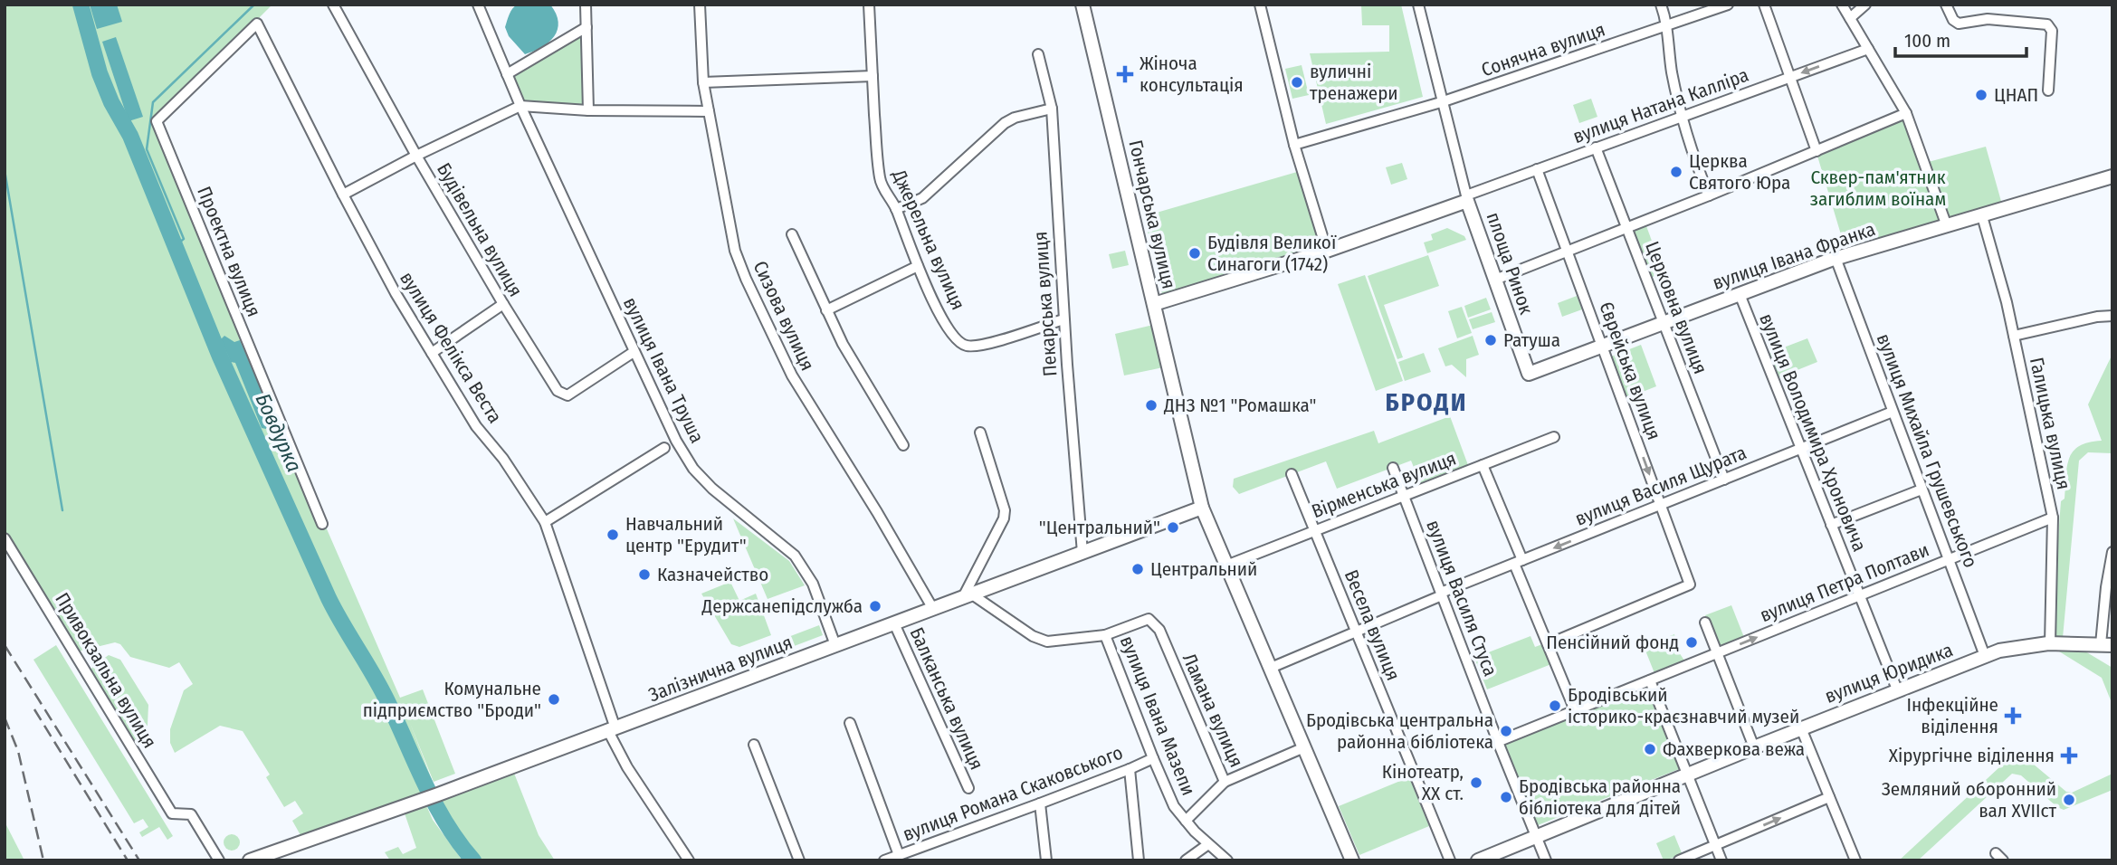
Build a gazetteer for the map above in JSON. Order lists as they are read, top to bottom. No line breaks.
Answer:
{"streets":{"main road":["Гончарська вулиця","вулиця Івана Франка","площа Ринок","Залізнична вулиця","вулиця Юридика"],"street":["Сонячна вулиця","вулиця Натана Калліра","Будівельна вулиця","Джерельна вулиця","Проектна вулиця","Пекарська вулиця","Церковна вулиця","Сизова вулиця","вулиця Фелікса Веста","вулиця Івана Труша","Єврейська вулиця","Галицька вулиця","вулиця Володимира Хроновича","вулиця Михайла Грушевського","Вірменська вулиця","вулиця Василя Щурата","вулиця Петра Полтави","вулиця Василя Стуса","Весела вулиця","Привокзальна вулиця","Балканська вулиця","Ламана вулиця","вулиця Івана Мазепи","вулиця Романа Скаковського"]},"crossings":[["Сонячна вулиця","площа Ринок"],["вулиця Натана Калліра","площа Ринок"],["вулиця Натана Калліра","Церковна вулиця"],["вулиця Натана Калліра","Єврейська вулиця"],["Гончарська вулиця","площа Ринок"],["Будівельна вулиця","вулиця Івана Труша"],["Джерельна вулиця","Пекарська вулиця"],["Проектна вулиця","вулиця Фелікса Веста"],["вулиця Івана Франка","площа Ринок"],["вулиця Івана Франка","Церковна вулиця"],["вулиця Івана Франка","Єврейська вулиця"],["вулиця Івана Франка","Галицька вулиця"],["вулиця Івана Франка","вулиця Володимира Хроновича"],["вулиця Івана Франка","вулиця Михайла Грушевського"],["Пекарська вулиця","Залізнична вулиця"],["Церковна вулиця","вулиця Василя Щурата"],["Сизова вулиця","Залізнична вулиця"],["вулиця Фелікса Веста","Залізнична вулиця"],["вулиця Івана Труша","Залізнична вулиця"],["Єврейська вулиця","вулиця Василя Щурата"],["Галицька вулиця","вулиця Петра Полтави"],["Галицька вулиця","вулиця Юридика"],["вулиця Володимира Хроновича","вулиця Василя Щурата"],["вулиця Володимира Хроновича","вулиця Петра Полтави"],["вулиця Володимира Хроновича","вулиця Юридика"],["вулиця Михайла Грушевського","вулиця Василя Щурата"],["вулиця Михайла Грушевського","вулиця Петра Полтави"],["вулиця Михайла Грушевського","вулиця Юридика"],["Вірменська вулиця","вулиця Василя Стуса"],["Вірменська вулиця","Весела вулиця"],["вулиця Василя Щурата","вулиця Василя Стуса"],["вулиця Василя Щурата","Весела вулиця"],["вулиця Петра Полтави","вулиця Василя Стуса"],["вулиця Василя Стуса","вулиця Юридика"],["Залізнична вулиця","Балканська вулиця"],["Залізнична вулиця","вулиця Івана Мазепи"],["Ламана вулиця","вулиця Івана Мазепи"],["вулиця Івана Мазепи","вулиця Романа Скаковського"]],"districts":["БРОДИ"],"water":["Бовдурка"],"parks":["Сквер-пам'ятник загиблим воїнам"],"places":{"health":["Жіноча консультація","Інфекційне віділення","Хірургічне віділення"],"other":["вуличні тренажери","ЦНАП","Церква Святого Юра","Будівля Великої Синагоги (1742)","Ратуша","ДНЗ №1 \"Ромашка\"","\"Центральний\"","Навчальний центр \"Ерудит\"","Центральний","Казначейство","Держсанепідслужба","Пенсійний фонд","Комунальне підприємство \"Броди\"","Бродівський історико-краєзнавчий музей","Бродівська центральна районна бібліотека","Фахверкова вежа","Кінотеатр, XX ст.","Бродівська районна бібліотека для дітей","Земляний оборонний вал XVIIст"]},"scale_bar":"100 m"}
